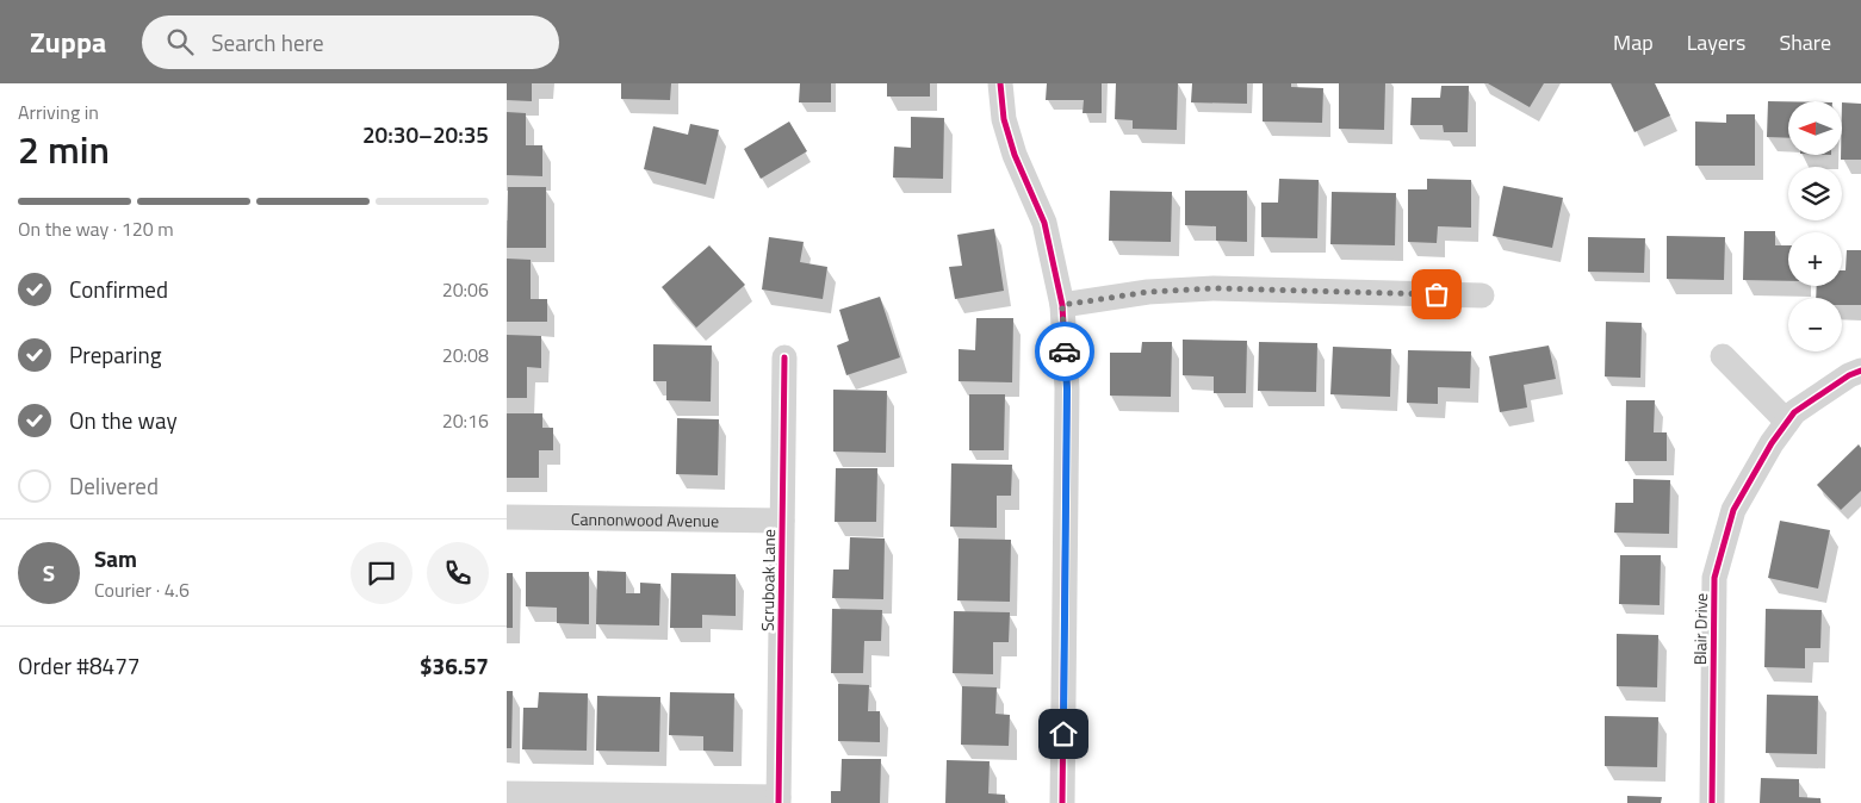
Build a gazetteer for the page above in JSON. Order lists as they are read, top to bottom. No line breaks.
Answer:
{"streets":{"street":["Cannonwood Avenue","Scruboak Lane","Blair Drive"]},"crossings":[["Cannonwood Avenue","Scruboak Lane"]],"north":"left","page":{"header":"Zuppa","search":"Search here","nav":["Map","Layers","Share"],"heading":["2 min","Arriving in","20:30–20:35"],"panel":["Sam","Courier · 4.6","Order #8477","$36.57"],"map_buttons":["+","−"],"bar":"On the way · 120 m","list":[["Confirmed","20:06"],["Preparing","20:08"],["On the way","20:16"],"Delivered"],"round":"S"}}
